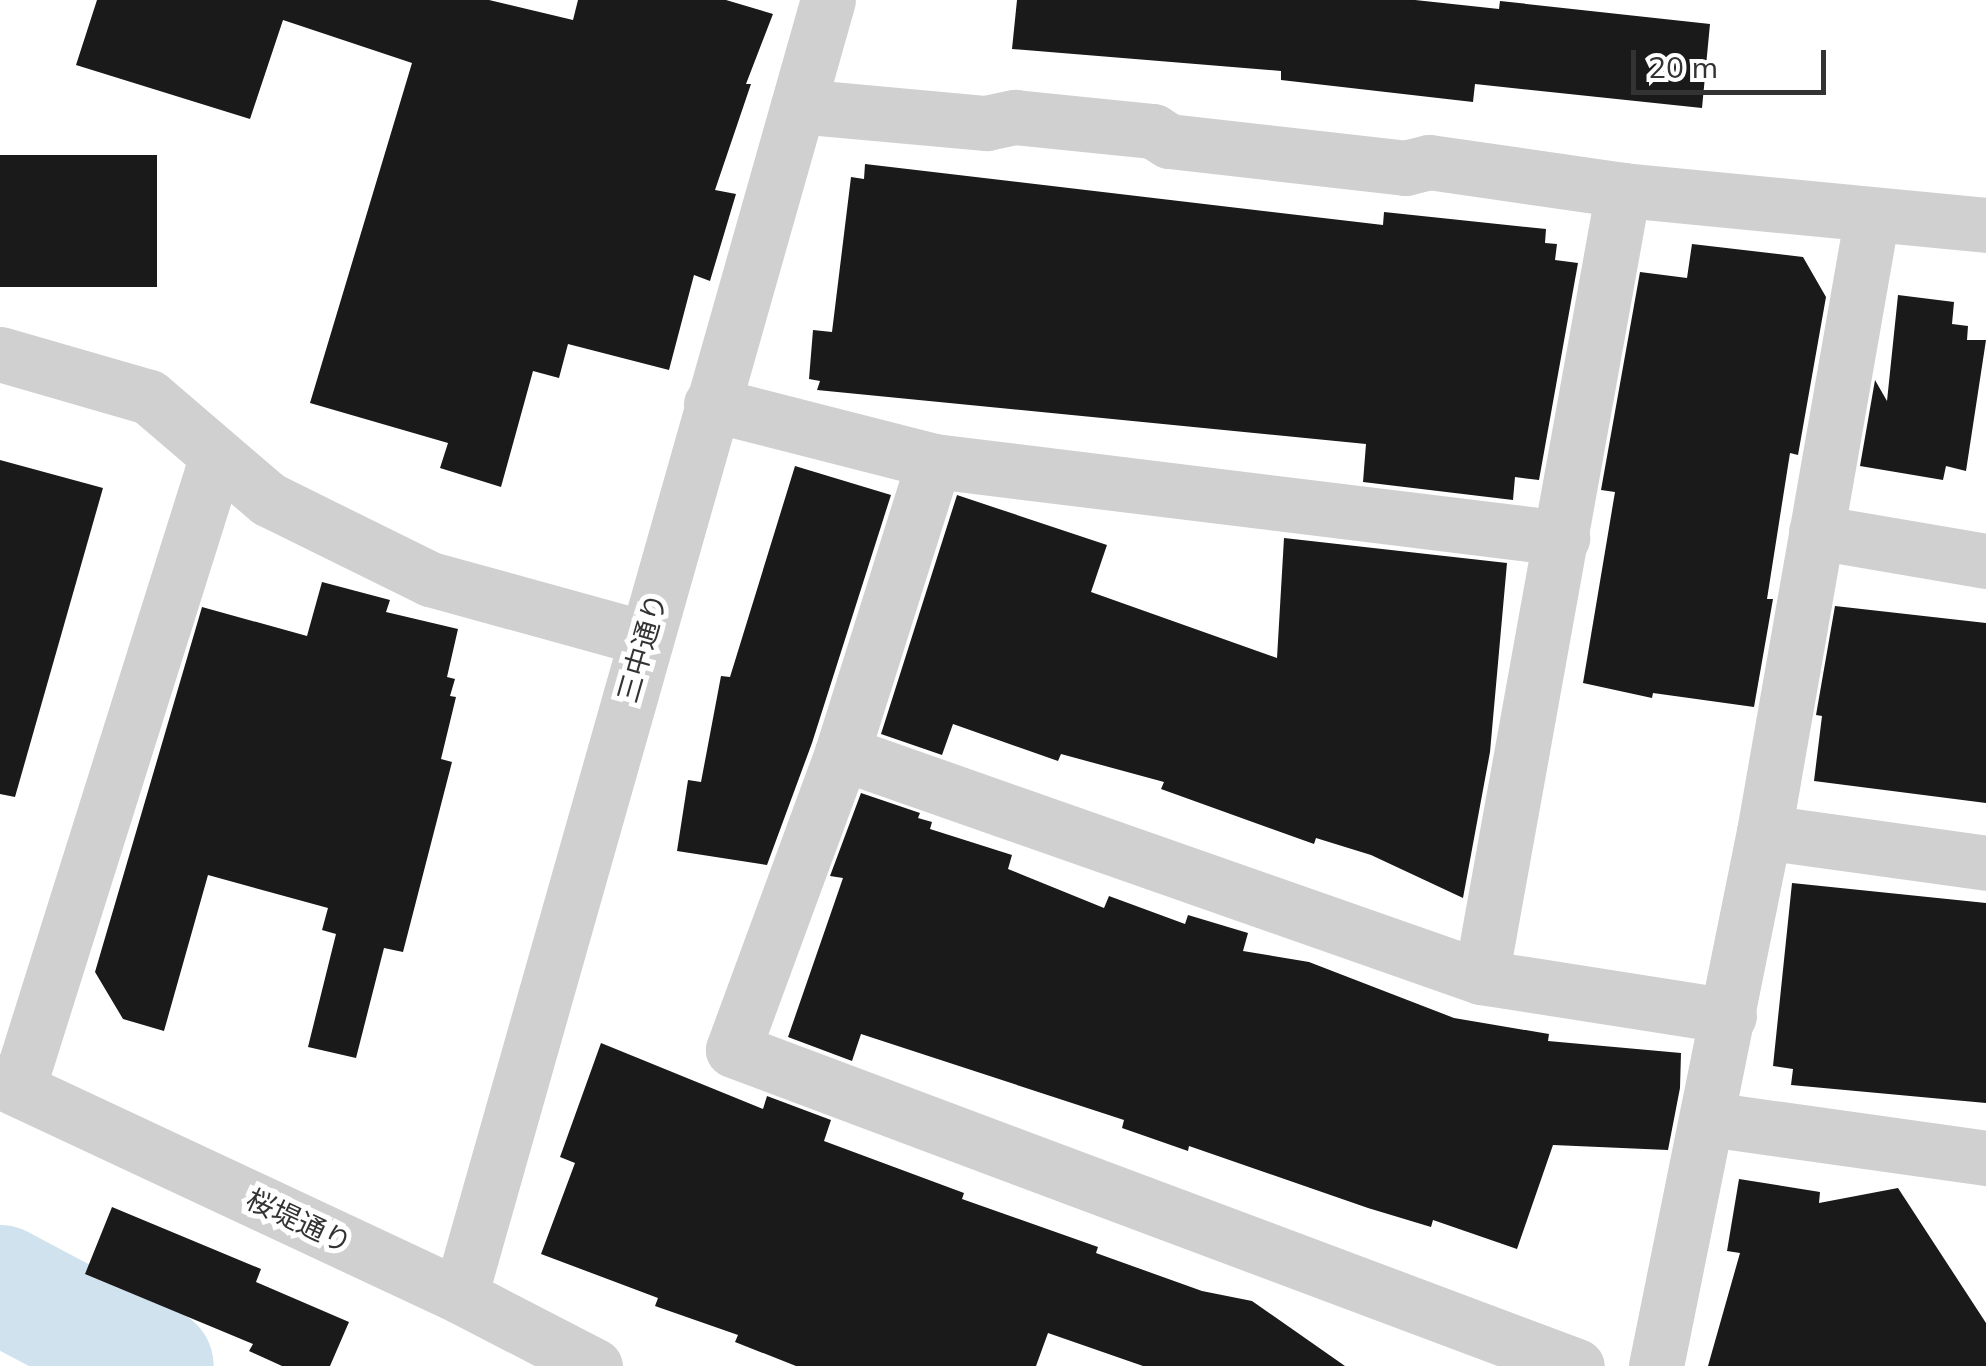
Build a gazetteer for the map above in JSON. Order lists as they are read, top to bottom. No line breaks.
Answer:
{"streets":{"street":["三中通り","桜堤通り"]},"crossings":[["三中通り","桜堤通り"]],"scale_bar":"20 m"}
